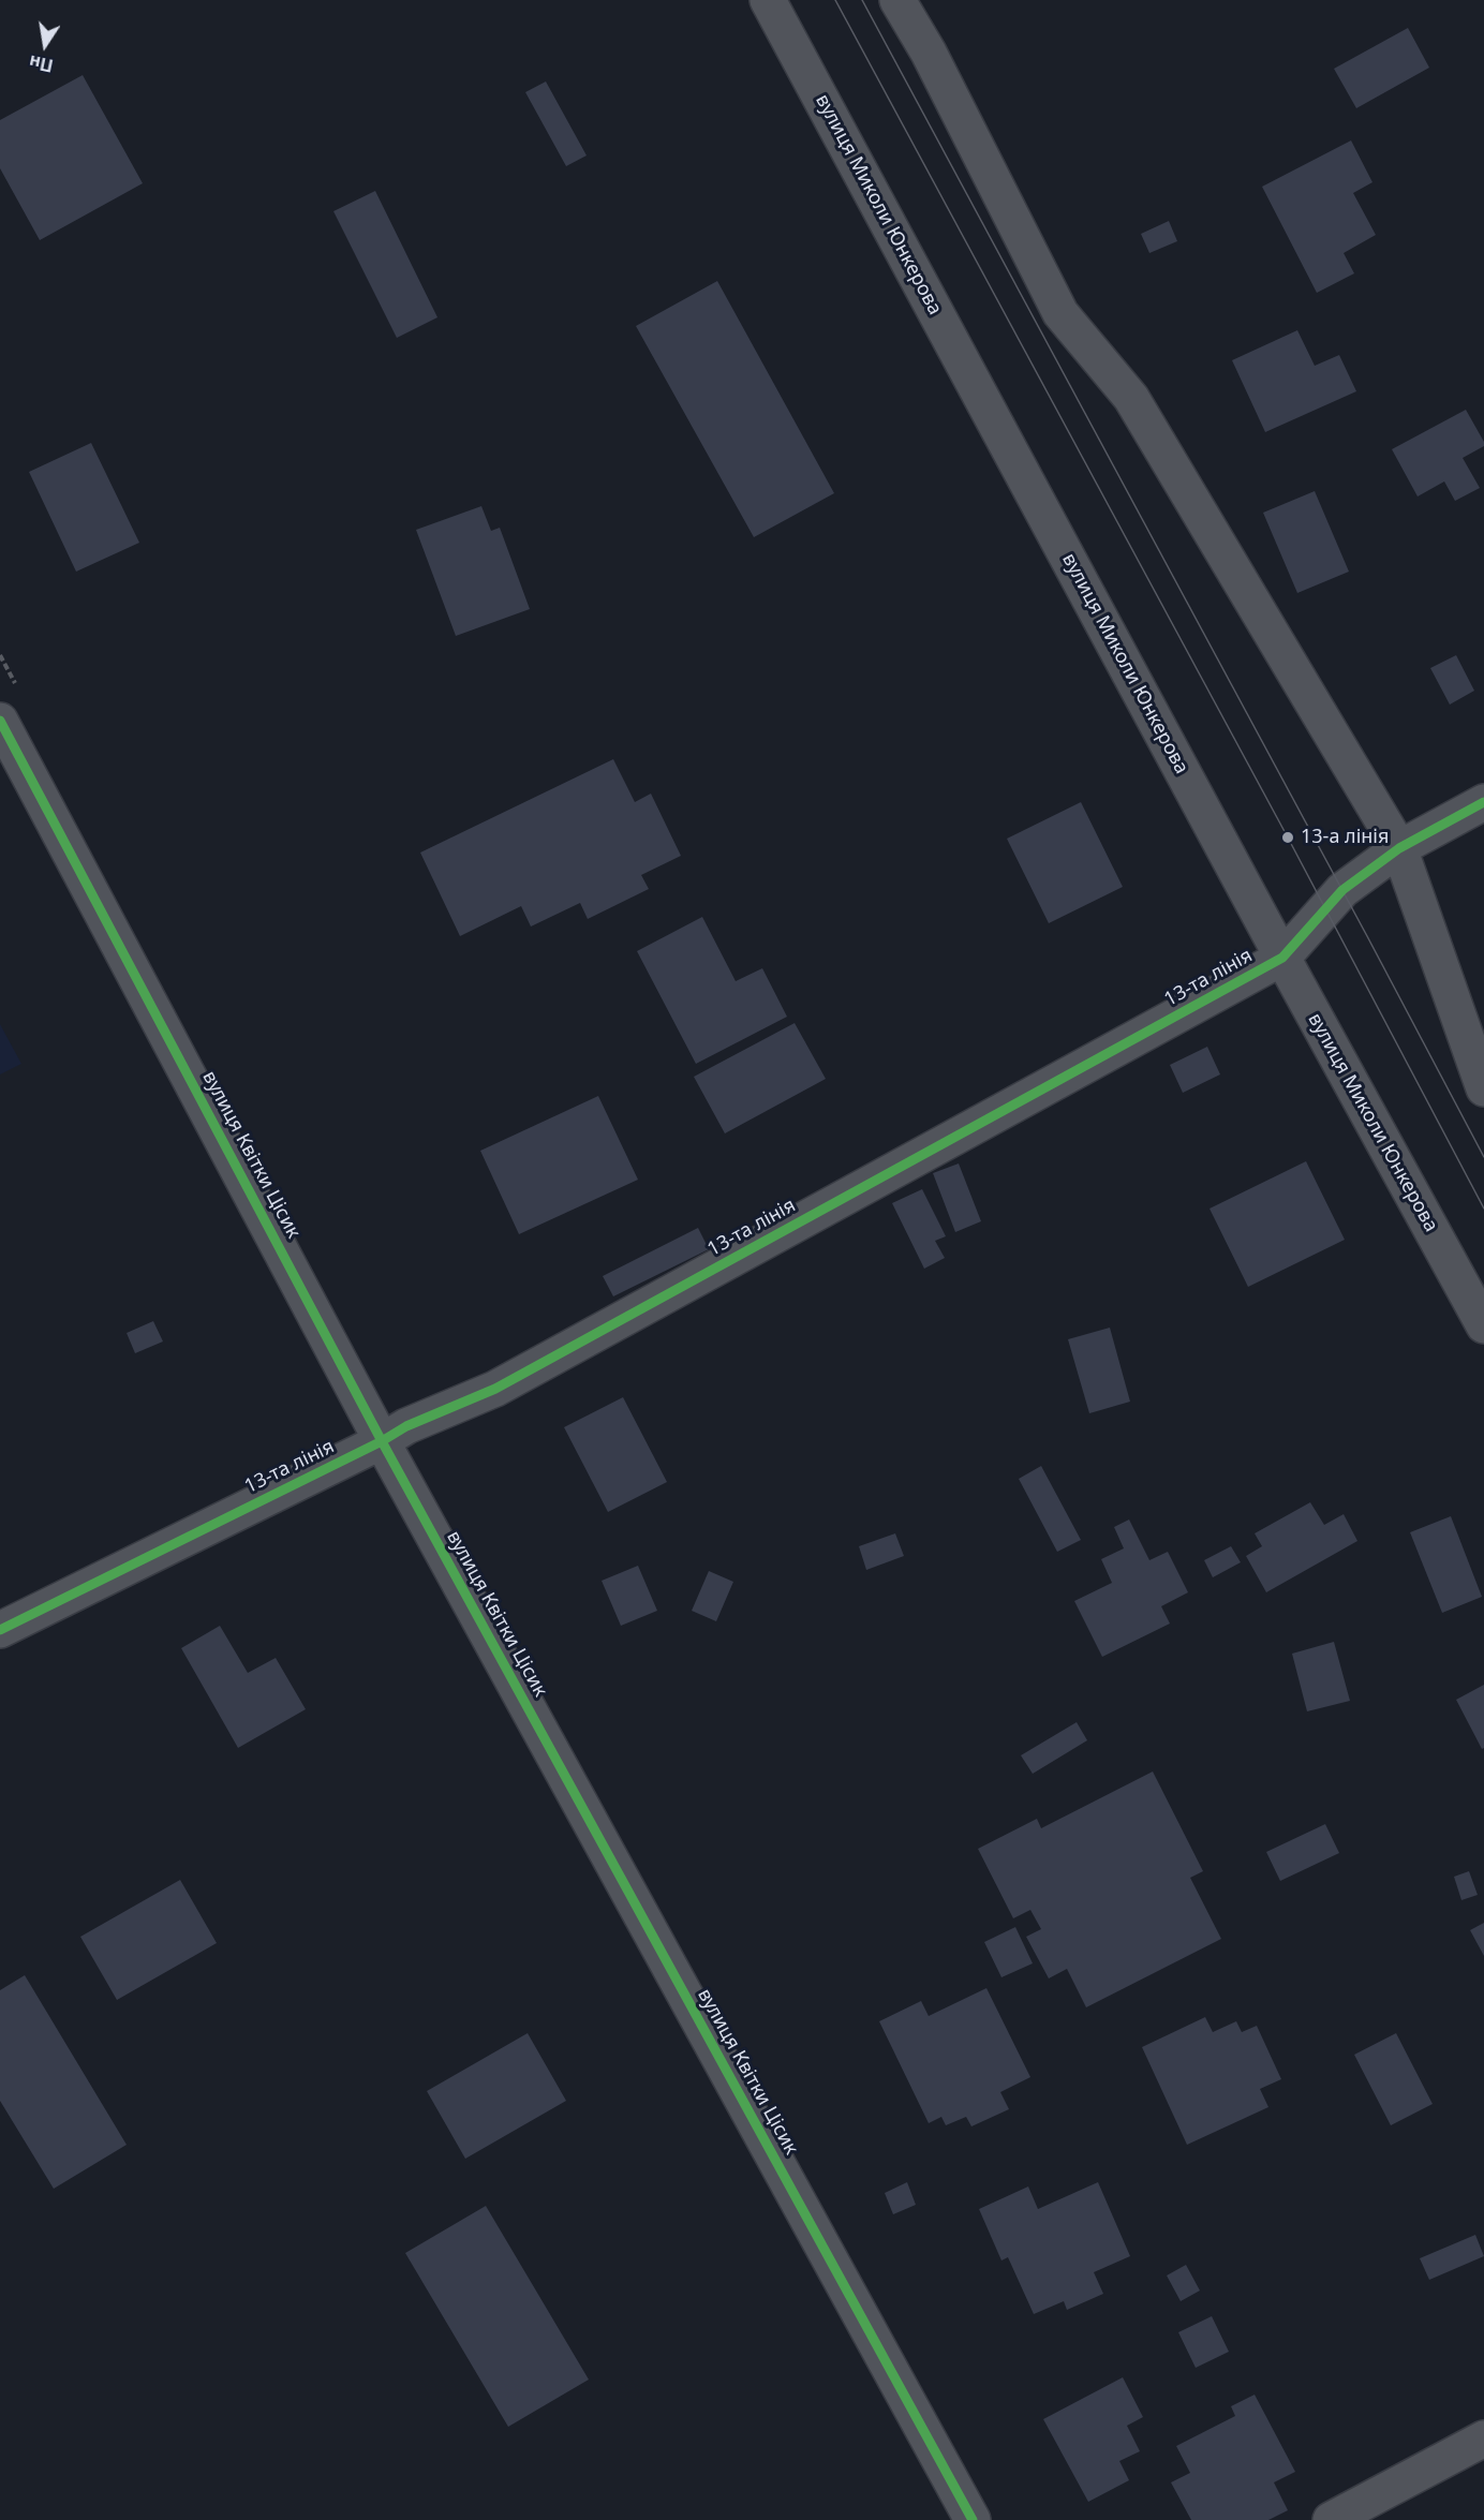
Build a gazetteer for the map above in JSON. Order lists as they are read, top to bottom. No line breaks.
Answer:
{"streets":{"street":["вулиця Миколи Юнкерова","13-та лінія","вулиця Квітки Цісик"]},"crossings":[["вулиця Миколи Юнкерова","13-та лінія"],["13-та лінія","вулиця Квітки Цісик"]],"places":["13-а лінія"],"north":"bottom"}
